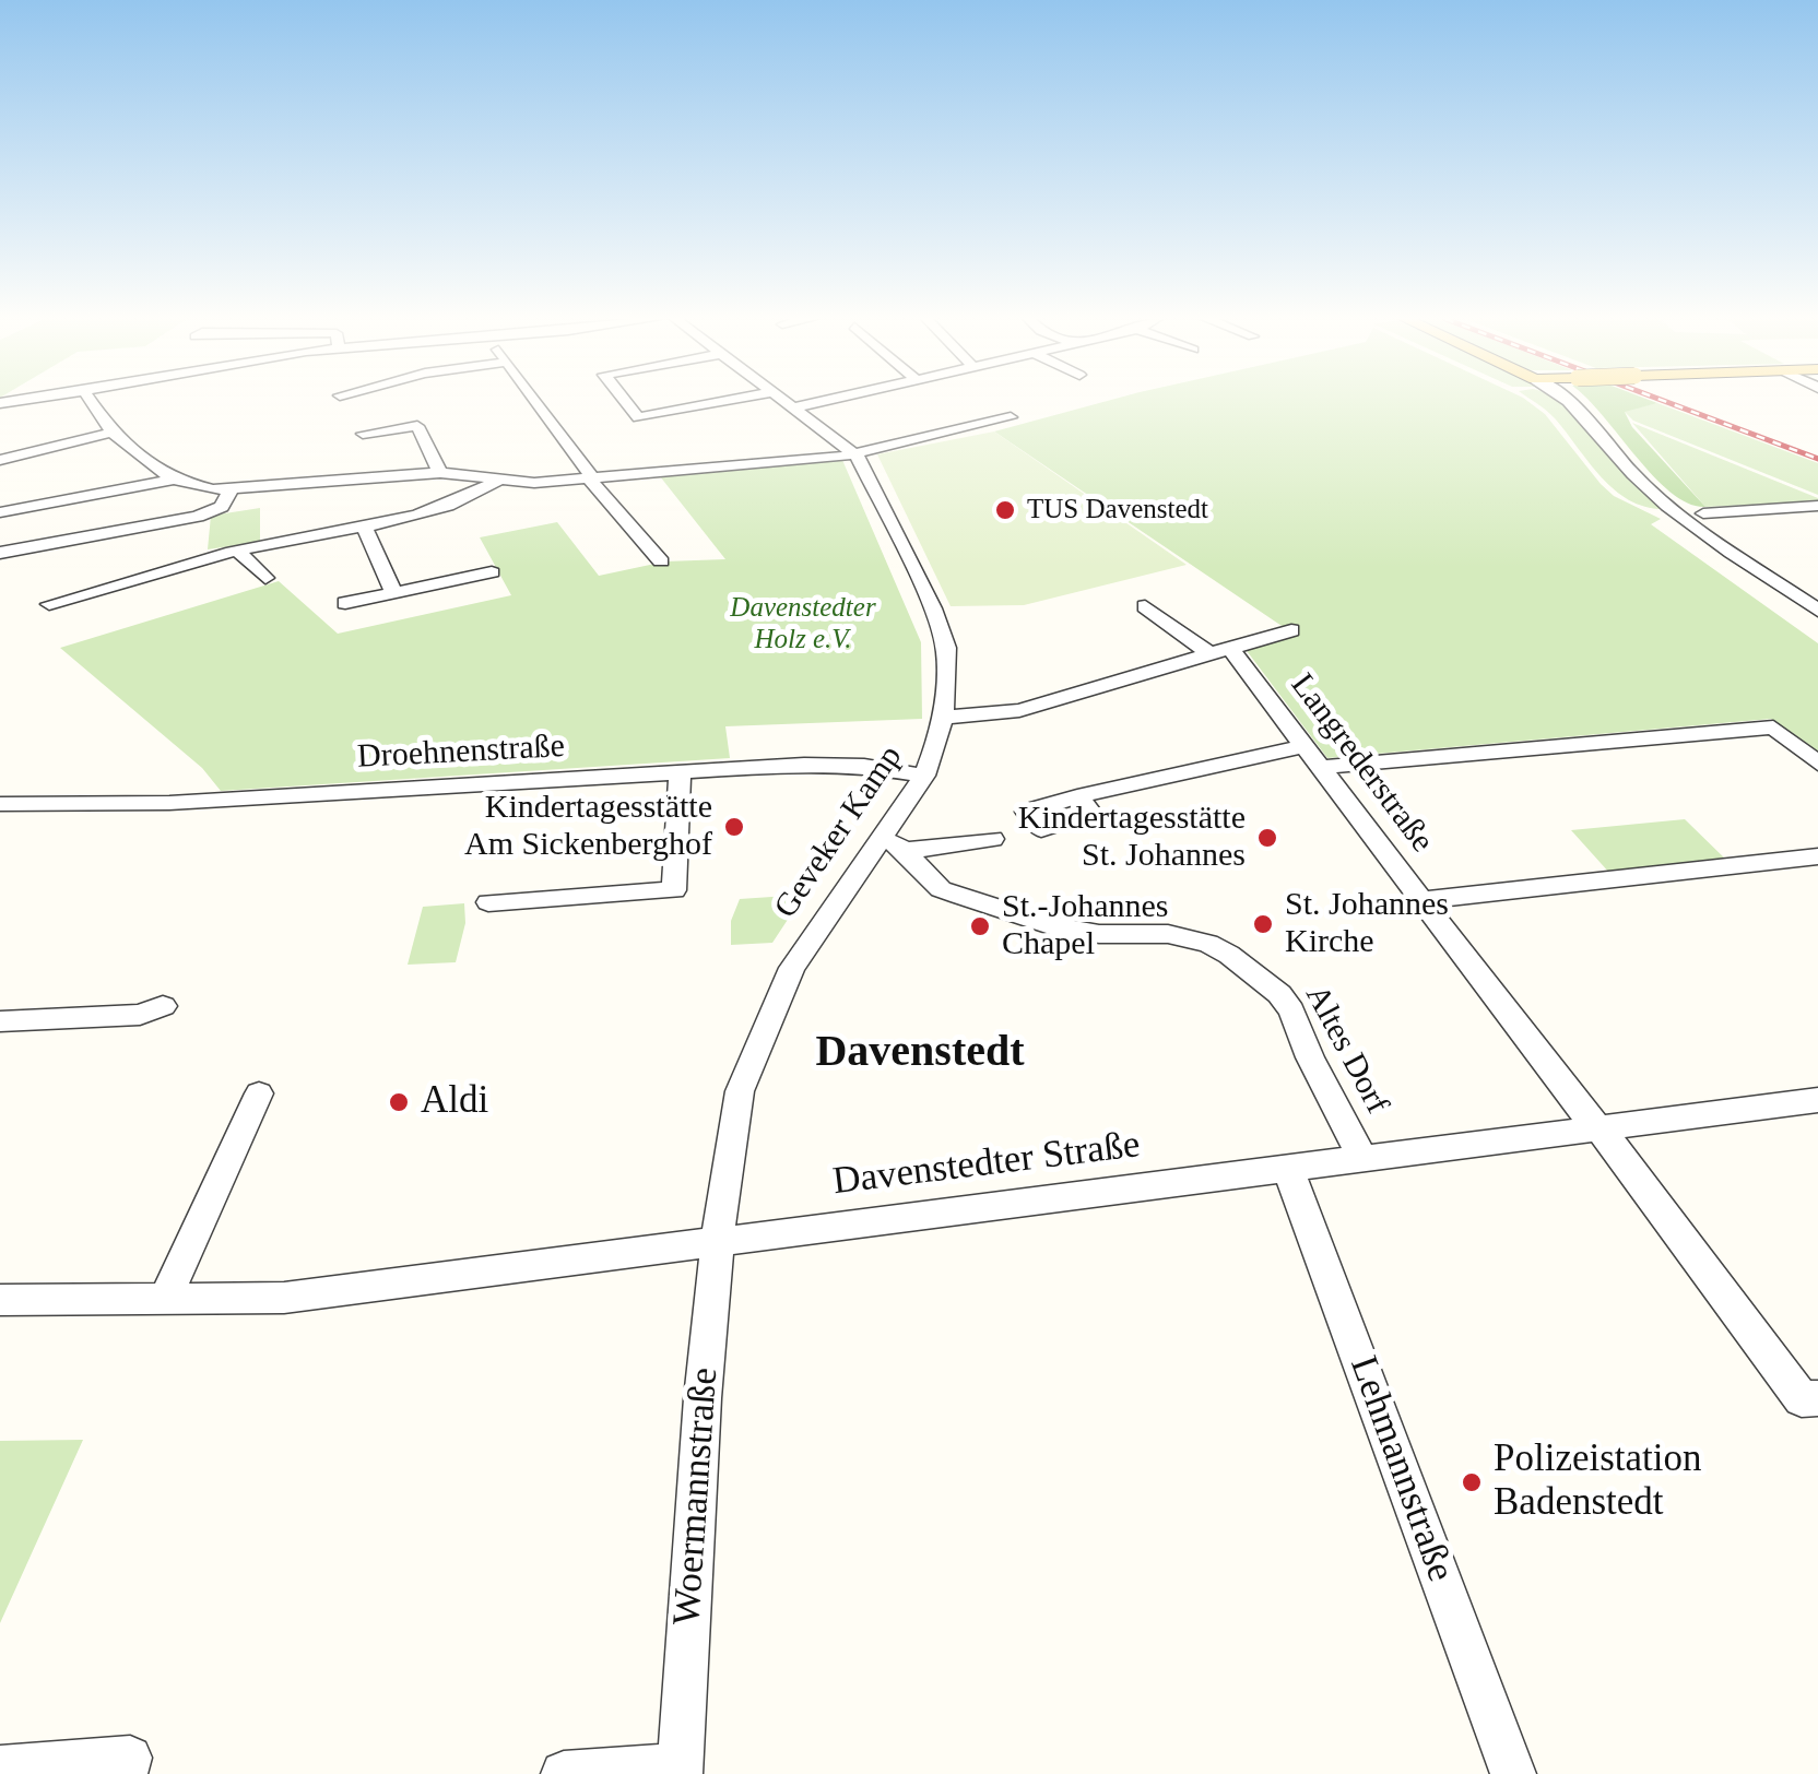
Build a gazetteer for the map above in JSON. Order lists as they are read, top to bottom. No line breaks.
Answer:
{"streets":{"street":["Droehnenstraße","Langrederstraße","Geveker Kamp","Altes Dorf","Davenstedter Straße","Lehmannstraße","Woermannstraße"]},"crossings":[["Droehnenstraße","Geveker Kamp"],["Langrederstraße","Davenstedter Straße"],["Geveker Kamp","Altes Dorf"],["Geveker Kamp","Davenstedter Straße"],["Geveker Kamp","Woermannstraße"],["Altes Dorf","Davenstedter Straße"],["Davenstedter Straße","Lehmannstraße"],["Davenstedter Straße","Woermannstraße"]],"districts":["Davenstedt"],"parks":["Davenstedter Holz e.V."],"places":["TUS Davenstedt","Kindertagesstätte Am Sickenberghof","Kindertagesstätte St. Johannes","St. Johannes Kirche","St.-Johannes Chapel","Aldi","Polizeistation Badenstedt"]}
